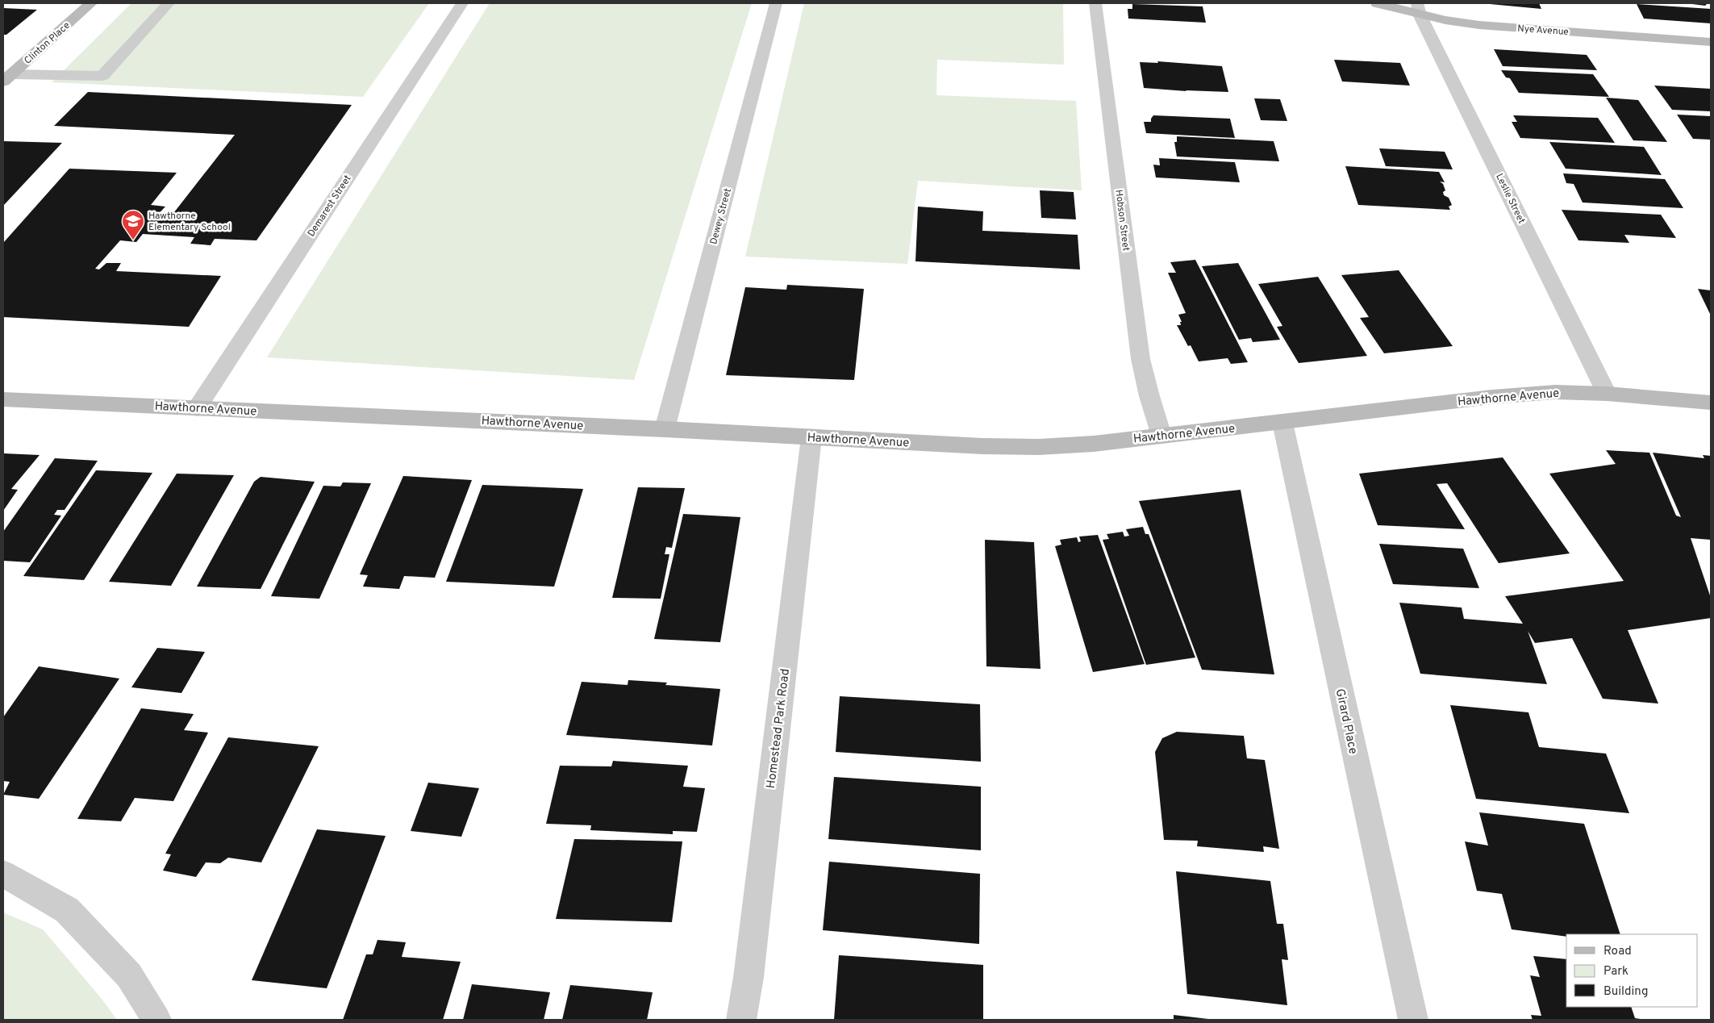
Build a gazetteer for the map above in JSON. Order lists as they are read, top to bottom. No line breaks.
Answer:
{"streets":{"street":["Nye Avenue","Clinton Place","Leslie Street","Demarest Street","Dewey Street","Hobson Street","Hawthorne Avenue","Girard Place","Homestead Park Road"]},"crossings":[["Nye Avenue","Leslie Street"],["Leslie Street","Hawthorne Avenue"],["Demarest Street","Hawthorne Avenue"],["Dewey Street","Hawthorne Avenue"],["Hobson Street","Hawthorne Avenue"],["Hawthorne Avenue","Girard Place"],["Hawthorne Avenue","Homestead Park Road"]],"places":{"school or university":["Hawthorne Elementary School"]},"legend":["Road","Park","Building"]}
